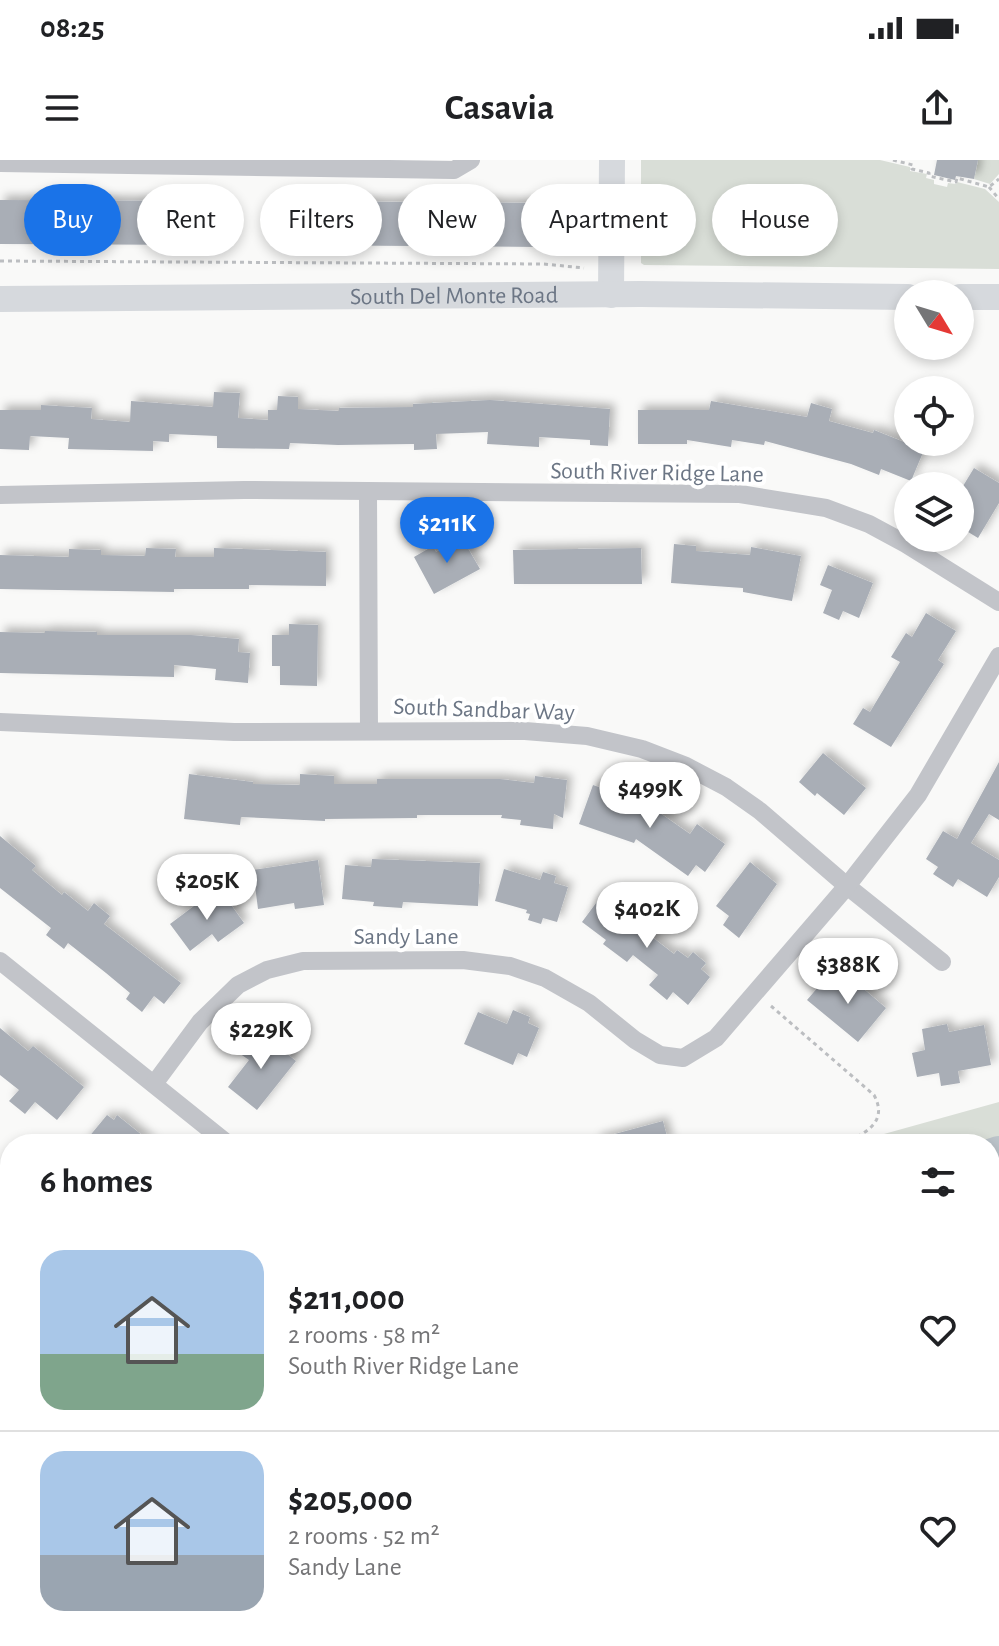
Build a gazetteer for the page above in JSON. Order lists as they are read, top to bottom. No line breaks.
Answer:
{"streets":{"street":["South Del Monte Road","South River Ridge Lane","South Sandbar Way","Sandy Lane"]},"crossings":[["South Sandbar Way","Sandy Lane"]],"north":"bottom right","page":{"status":"08:25","header":"Casavia","chip":["Buy","Rent","Filters","New","Apartment","House"],"price":["$211K","$499K","$205K","$402K","$388K","$229K"],"heading":"6 homes","list":[{"name":"$211,000","note":"2 rooms · 58 m² · South River Ridge Lane"},{"name":"$205,000","note":"2 rooms · 52 m² · Sandy Lane"}]}}
